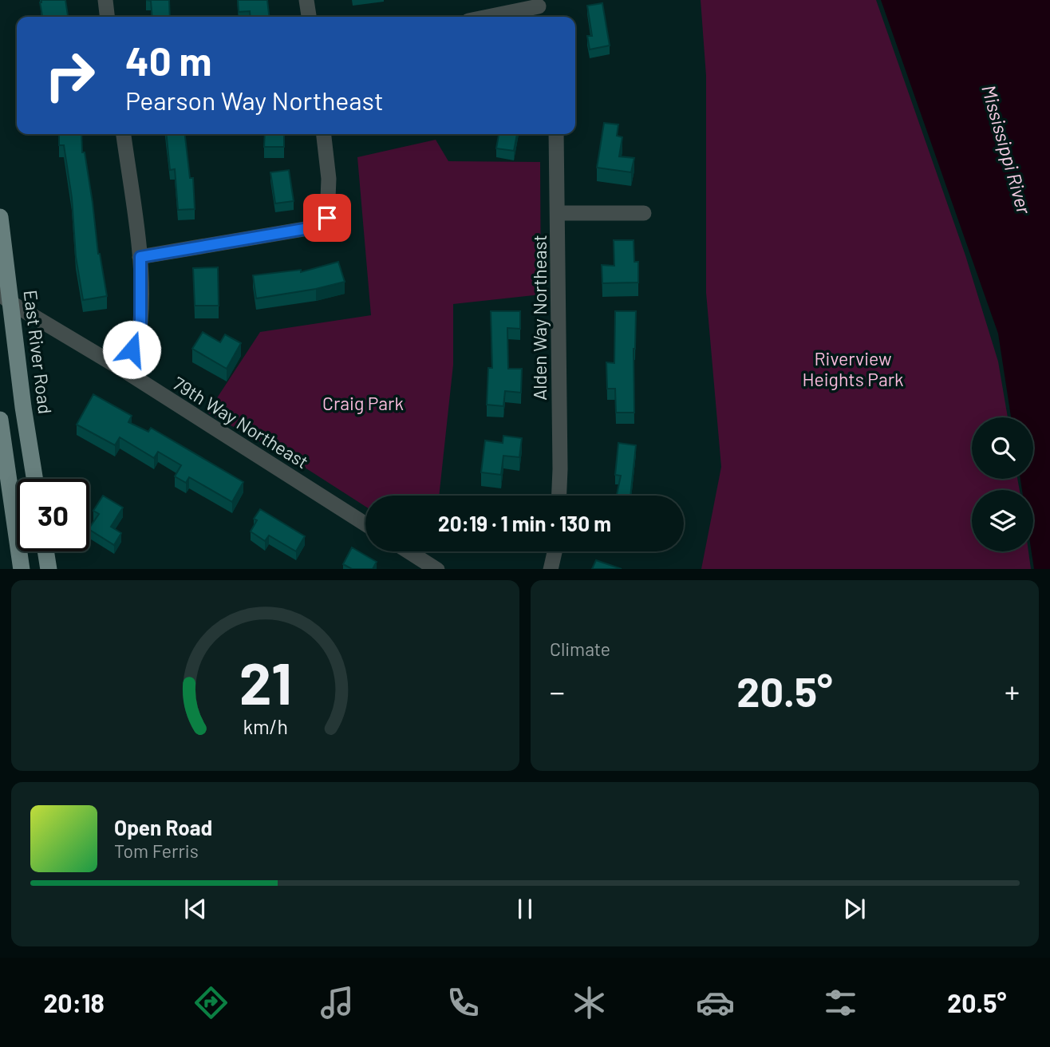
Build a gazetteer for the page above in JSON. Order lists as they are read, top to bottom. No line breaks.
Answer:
{"streets":{"main road":["East River Road"],"street":["Alden Way Northeast","79th Way Northeast"]},"crossings":[["East River Road","79th Way Northeast"]],"water":["Mississippi River"],"parks":["Riverview Heights Park","Craig Park"],"page":{"turn":["40 m","Pearson Way Northeast"],"limit":"30","trip":"20:19 · 1 min · 130 m","tile":"Climate","heat":["−","20.5°","+"],"song":["Open Road","Tom Ferris"],"tabs":["20:18","20.5°"],"gauge":["21","km/h"]}}
